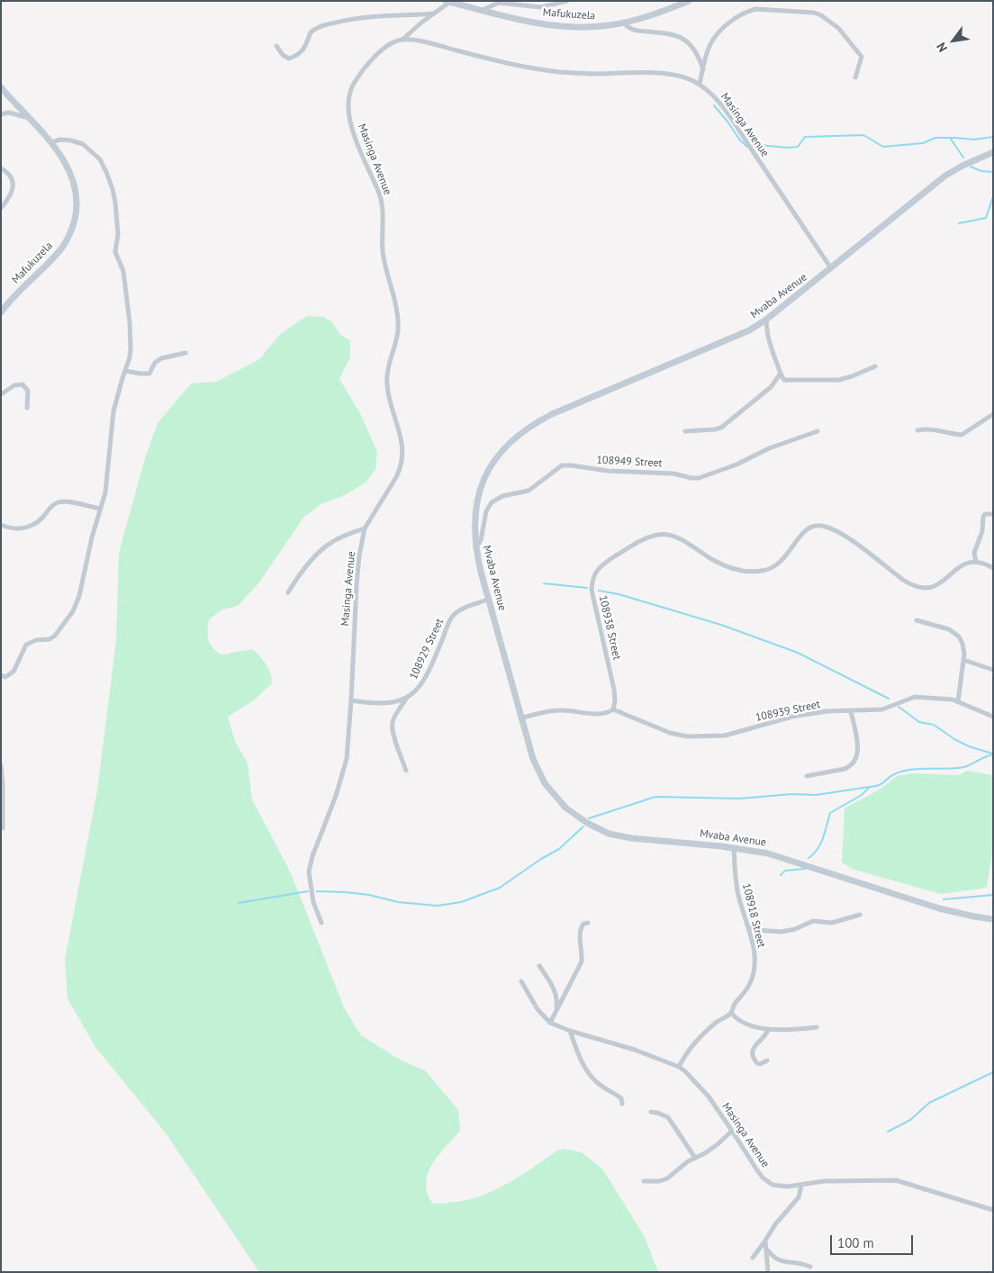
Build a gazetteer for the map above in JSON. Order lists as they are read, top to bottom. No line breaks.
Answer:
{"streets":{"street":["Mafukuzela","Masinga Avenue","Mvaba Avenue","108949 Street","108938 Street","108929 Street","108939 Street","108918 Street"]},"crossings":[["Masinga Avenue","Mvaba Avenue"],["Masinga Avenue","108929 Street"],["Masinga Avenue","108918 Street"],["Mvaba Avenue","108949 Street"],["Mvaba Avenue","108929 Street"],["Mvaba Avenue","108918 Street"],["108938 Street","108939 Street"]],"scale_bar":"100 m","north":"bottom left"}
